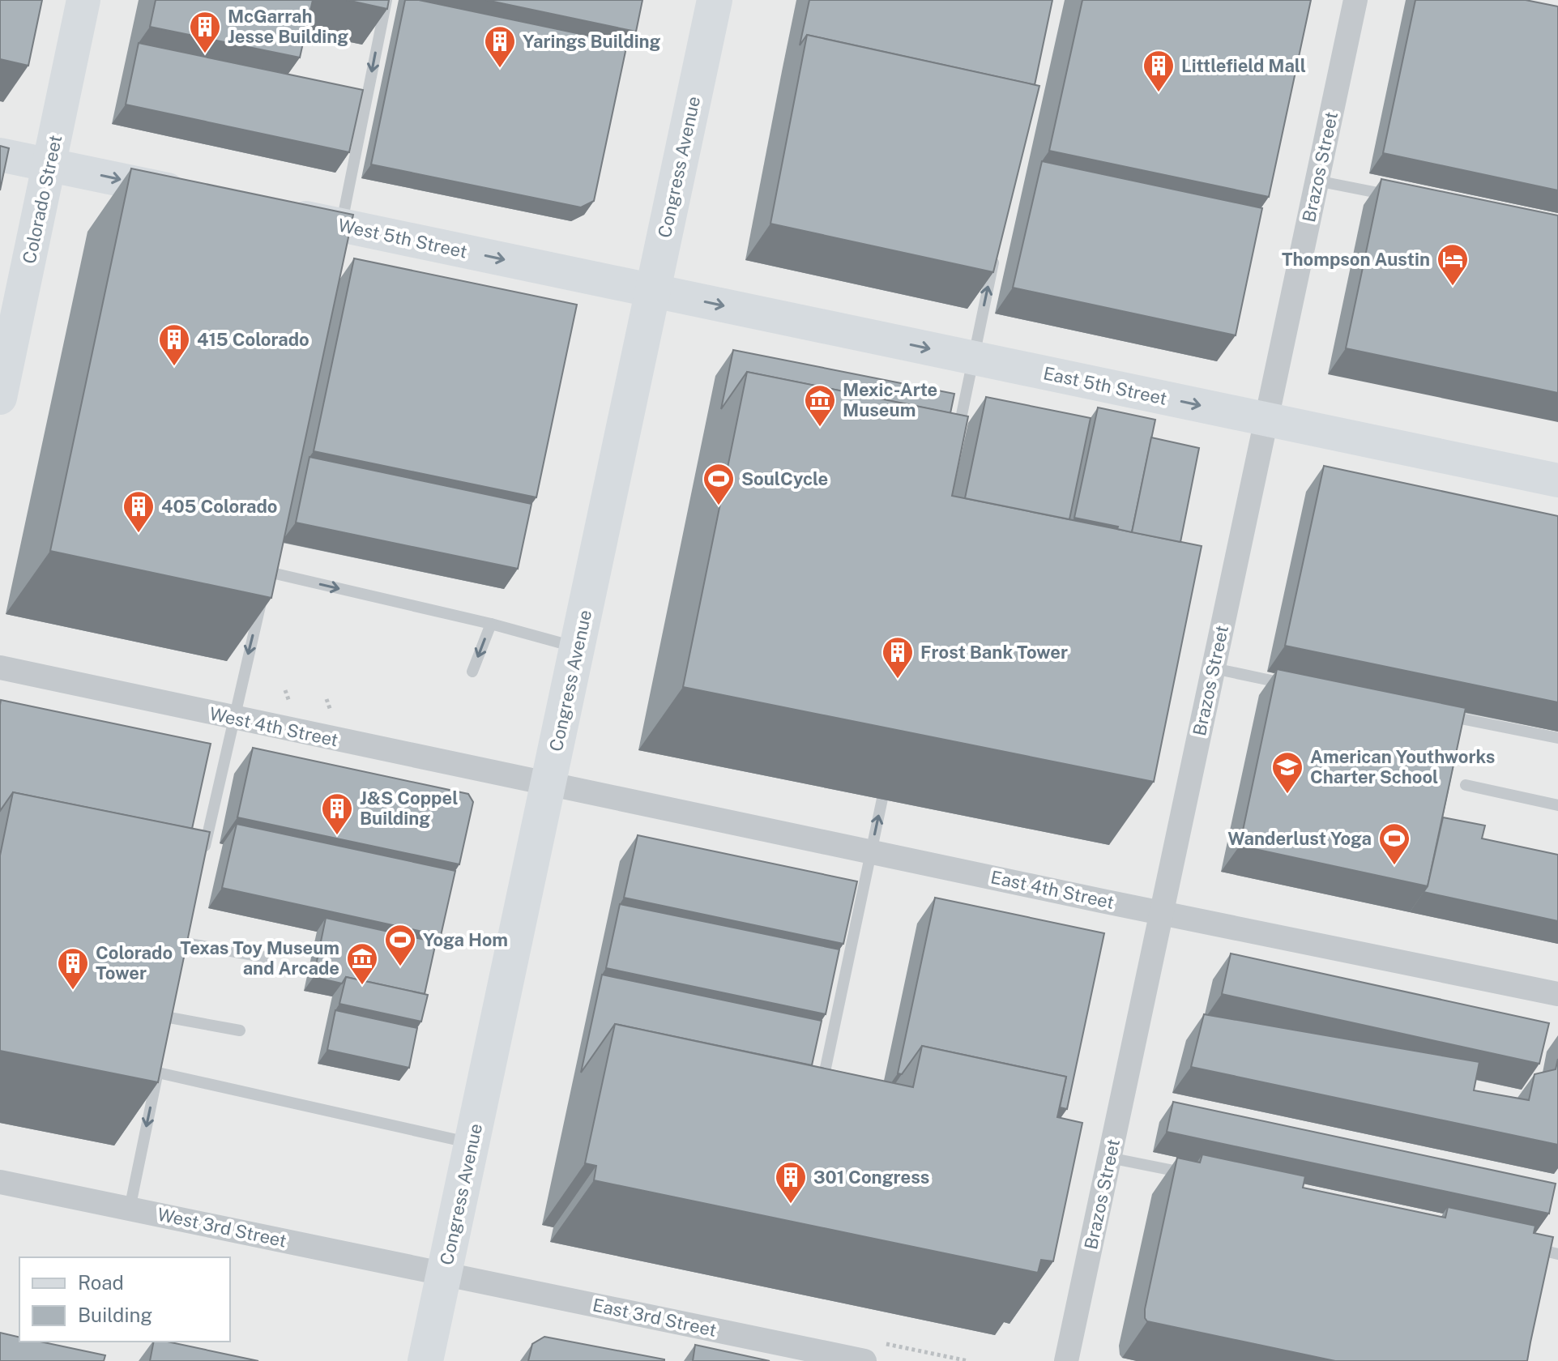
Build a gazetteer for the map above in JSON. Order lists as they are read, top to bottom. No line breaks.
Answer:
{"streets":{"main road":["Congress Avenue","Colorado Street","West 5th Street","East 5th Street"],"street":["Brazos Street","West 4th Street","East 4th Street","West 3rd Street","East 3rd Street"]},"crossings":[["Congress Avenue","West 5th Street"],["Congress Avenue","East 5th Street"],["Congress Avenue","West 4th Street"],["Congress Avenue","East 4th Street"],["Congress Avenue","West 3rd Street"],["Congress Avenue","East 3rd Street"],["Brazos Street","East 5th Street"],["Brazos Street","East 4th Street"],["West 5th Street","East 5th Street"],["West 4th Street","East 4th Street"],["West 3rd Street","East 3rd Street"]],"one_way":["West 5th Street","East 5th Street"],"places":{"building":["McGarrah Jesse Building","Yarings Building","Littlefield Mall","415 Colorado","405 Colorado","Frost Bank Tower","J&S Coppel Building","Colorado Tower","301 Congress"],"hotel":["Thompson Austin"],"museum":["Mexic-Arte Museum","Texas Toy Museum and Arcade"],"sports":["SoulCycle","Wanderlust Yoga","Yoga Hom"],"school or university":["American Youthworks Charter School"]},"legend":["Road","Building"]}
